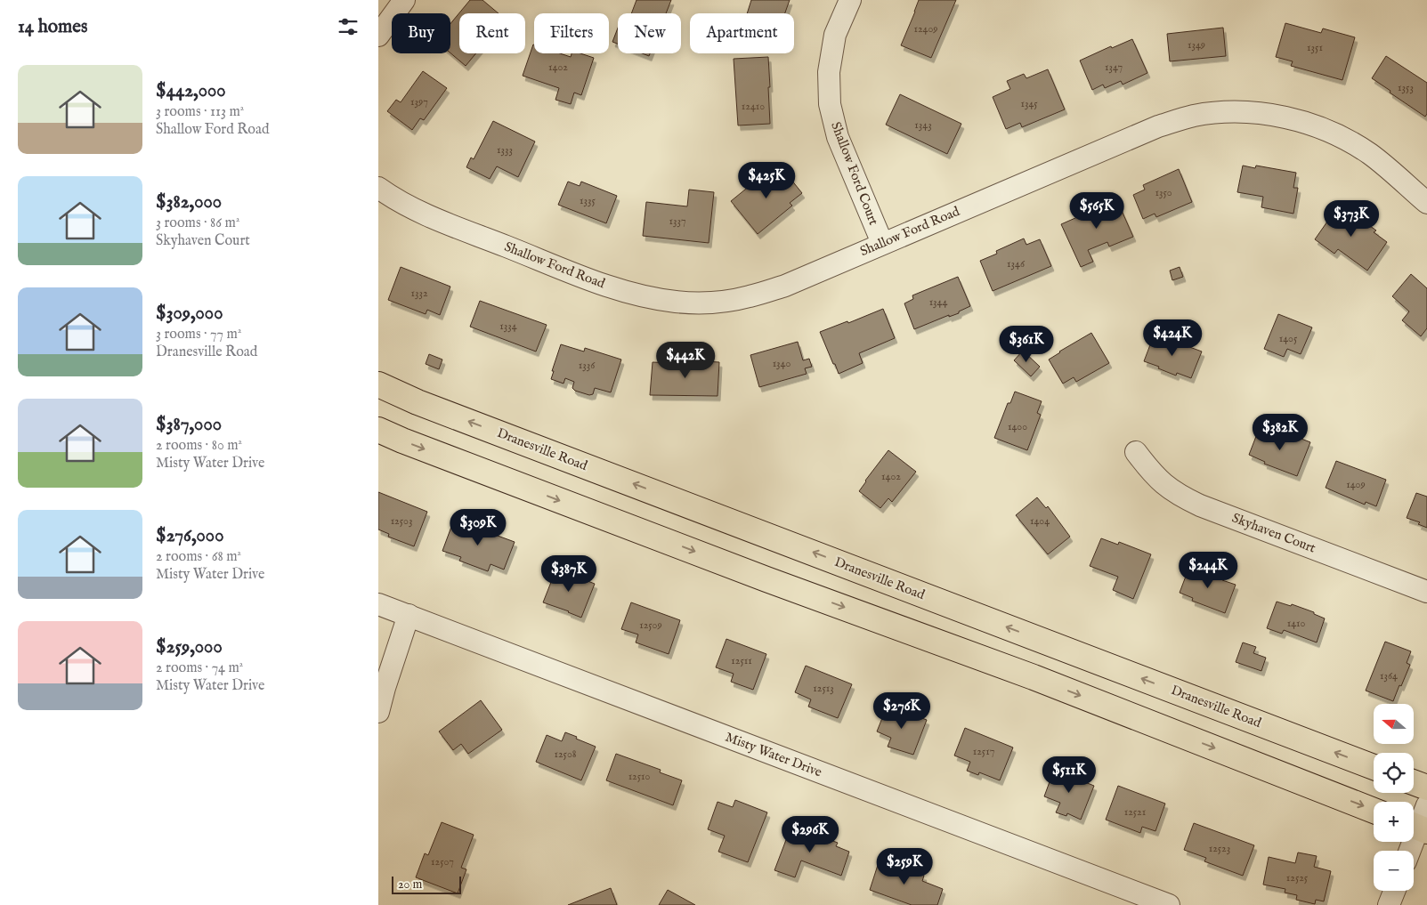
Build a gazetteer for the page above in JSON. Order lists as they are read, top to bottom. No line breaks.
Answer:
{"streets":{"main road":["Dranesville Road"],"street":["Shallow Ford Court","Shallow Ford Road","Skyhaven Court","Misty Water Drive"]},"crossings":[["Shallow Ford Court","Shallow Ford Road"]],"house_numbers":["12409","1349","1351","1402","1347","1353","1397","1345","12410","1343","1333","1350","1335","1337","1346","1332","1344","1334","1405","1340","1336","1400","1402","1409","12503","1404","1410","12509","12511","1364","12513","12517","12508","12510","12521","12523","12507","12525"],"scale_bar":"20 m","north":"left","page":{"heading":"14 homes","chip":["Buy","Rent","Filters","New","Apartment"],"list":[{"name":"$442,000","note":"3 rooms · 113 m² · Shallow Ford Road"},{"name":"$382,000","note":"3 rooms · 86 m² · Skyhaven Court"},{"name":"$309,000","note":"3 rooms · 77 m² · Dranesville Road"},{"name":"$387,000","note":"2 rooms · 80 m² · Misty Water Drive"},{"name":"$276,000","note":"2 rooms · 68 m² · Misty Water Drive"},{"name":"$259,000","note":"2 rooms · 74 m² · Misty Water Drive"}],"price":["$425K","$565K","$373K","$424K","$361K","$442K","$382K","$309K","$244K","$387K","$276K","$511K","$296K","$259K"],"map_buttons":["+","−"],"scale":"20 m"}}
